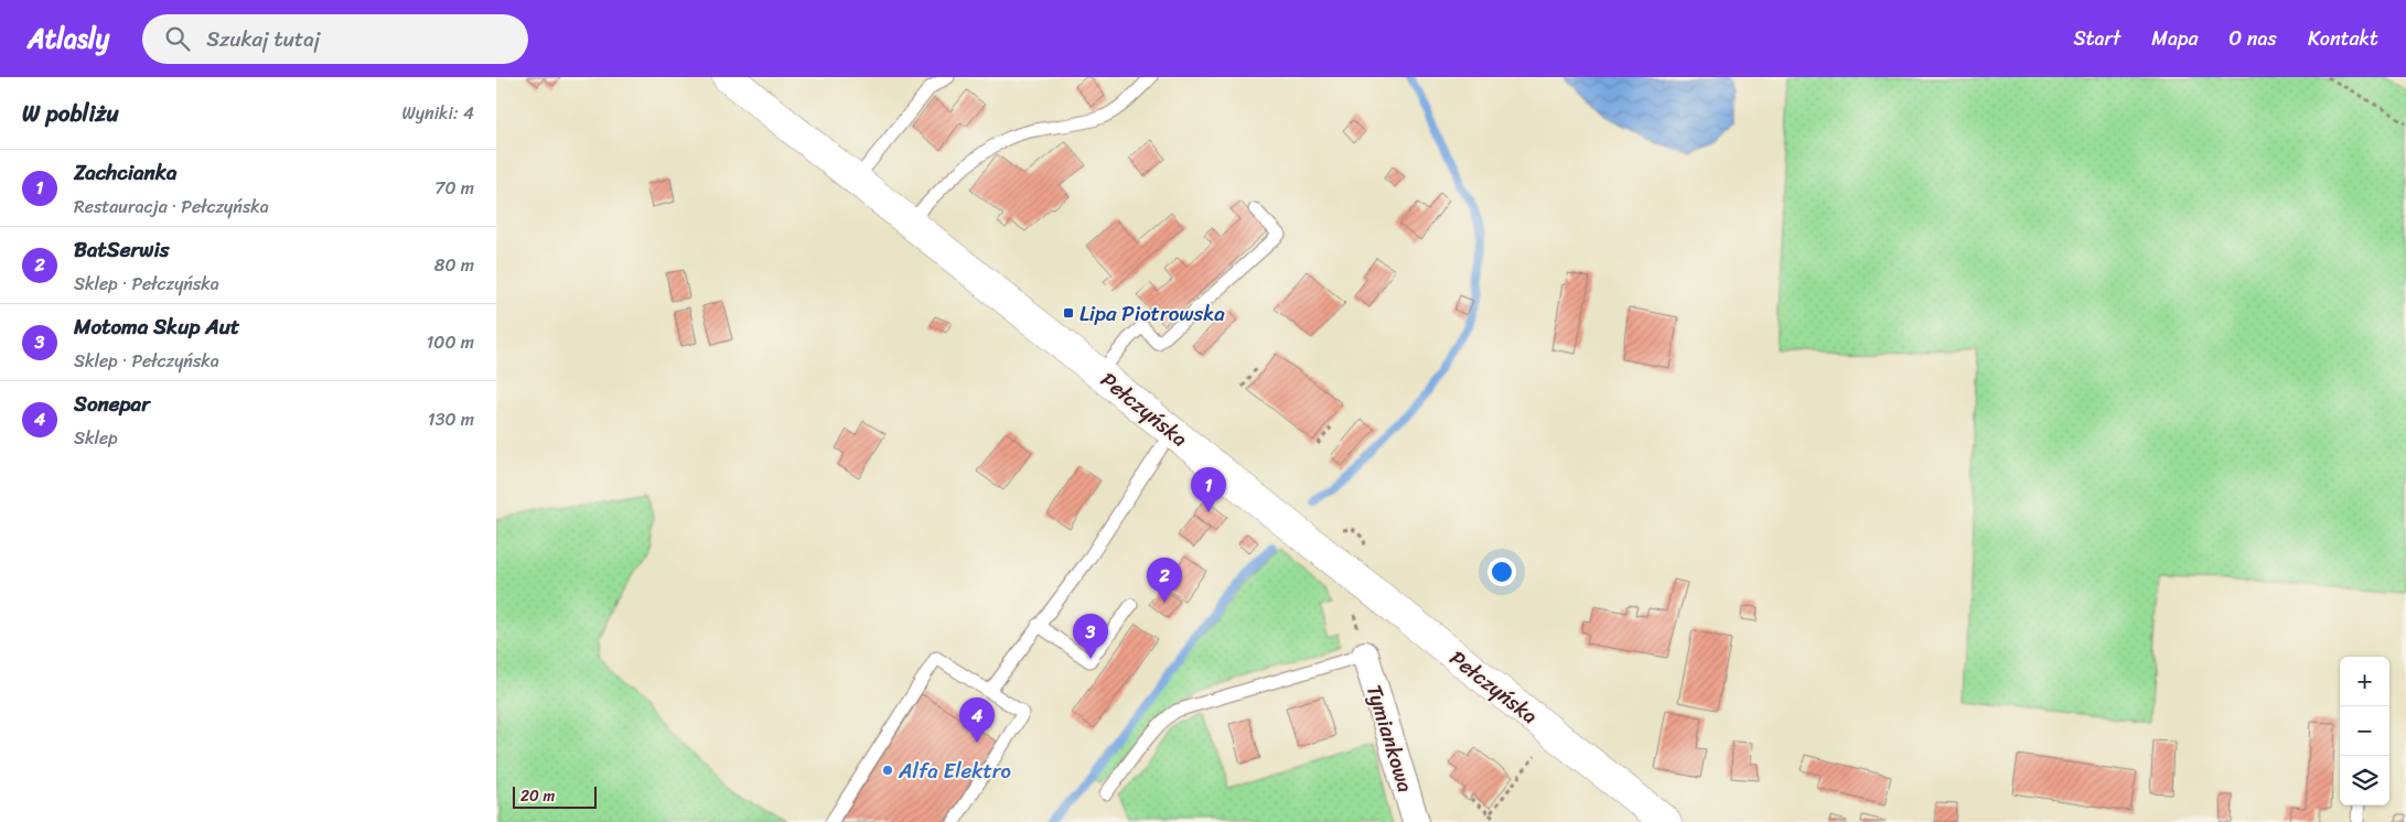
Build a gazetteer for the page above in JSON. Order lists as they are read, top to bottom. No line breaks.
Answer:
{"streets":{"main road":["Pełczyńska"],"street":["Tymiankowa"]},"places":{"transit":["Lipa Piotrowska"],"other":["Alfa Elektro"]},"scale_bar":"20 m","page":{"header":"Atlasly","search":"Szukaj tutaj","nav":["Start","Mapa","O nas","Kontakt"],"heading":["W pobliżu","Wyniki: 4"],"list":[{"mark":"1","name":"Zachcianka","note":"Restauracja · Pełczyńska","value":"70 m"},{"mark":"2","name":"BatSerwis","note":"Sklep · Pełczyńska","value":"80 m"},{"mark":"3","name":"Motoma Skup Aut","note":"Sklep · Pełczyńska","value":"100 m"},{"mark":"4","name":"Sonepar","note":"Sklep","value":"130 m"}],"pins":["1","2","3","4"],"map_buttons":["+","−"],"scale":"20 m"}}
